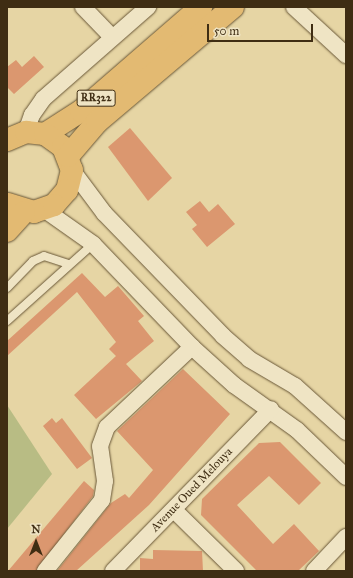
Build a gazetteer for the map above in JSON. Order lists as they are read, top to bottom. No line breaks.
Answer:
{"streets":{"main road":["RR322"],"street":["Avenue Oued Melouya"]},"scale_bar":"50 m","north":"top"}
